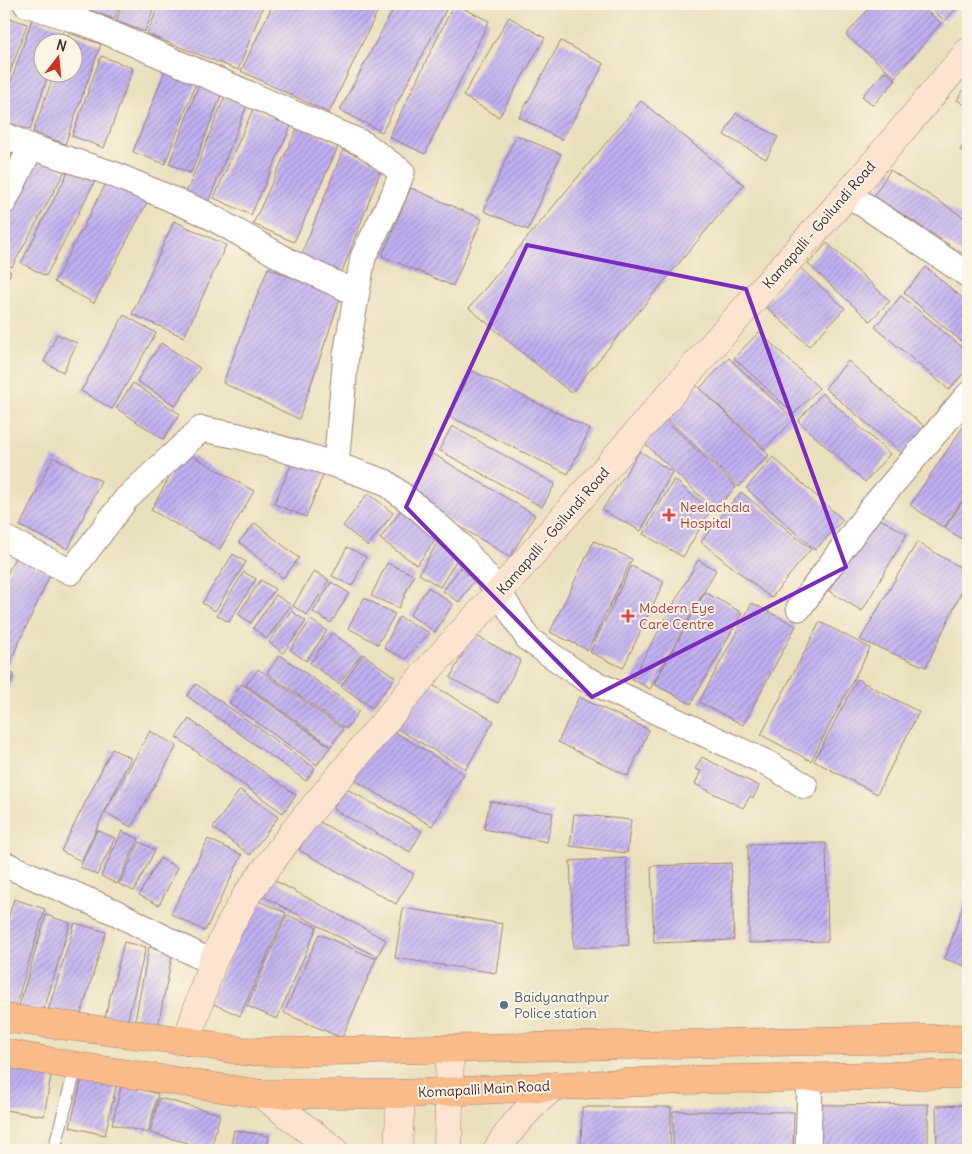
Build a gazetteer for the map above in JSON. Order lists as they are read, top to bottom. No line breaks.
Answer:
{"streets":{"main road":["Komapalli Main Road"],"street":["Kamapalli - Goilundi Road"]},"places":{"health":["Neelachala Hospital","Modern Eye Care Centre"],"other":["Baidyanathpur Police station"]},"north":"top"}
